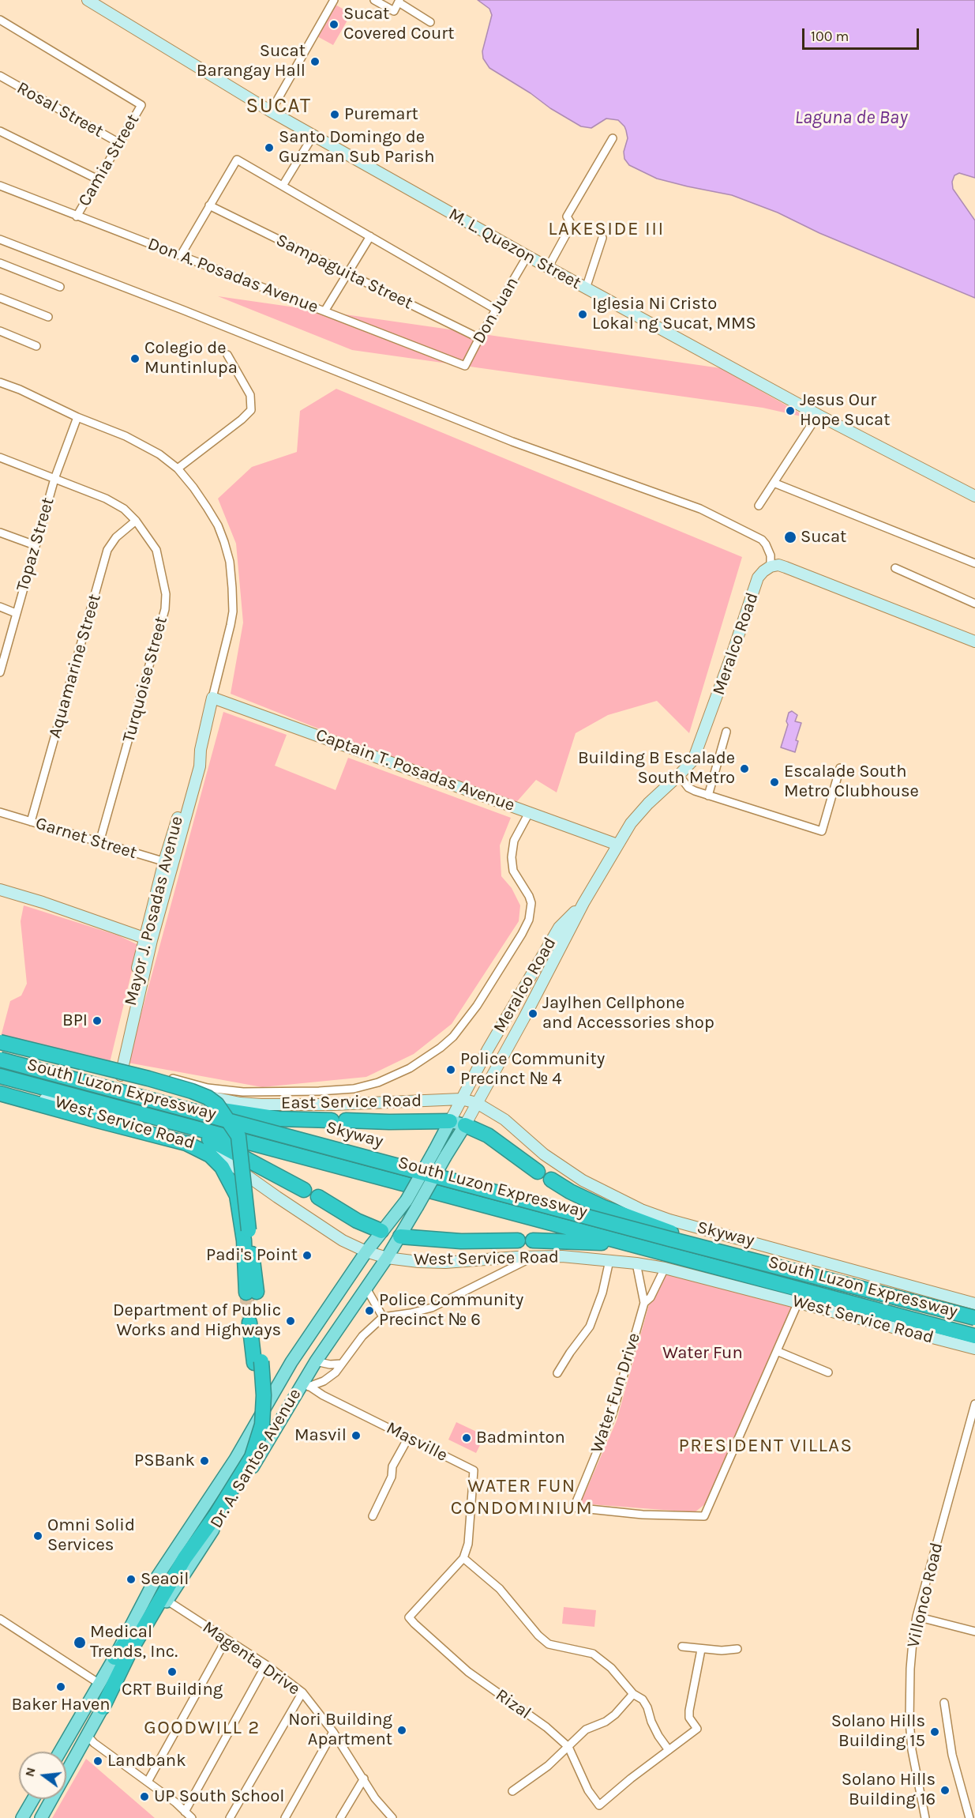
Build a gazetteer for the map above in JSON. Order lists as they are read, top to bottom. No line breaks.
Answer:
{"streets":{"highway":["South Luzon Expressway","Skyway"],"main road":["M. L. Quezon Street","Meralco Road","Captain T. Posadas Avenue","Mayor J. Posadas Avenue","East Service Road","West Service Road","Dr. A. Santos Avenue"],"street":["Rosal Street","Camia Street","Sampaguita Street","Don A. Posadas Avenue","Don Juan","Topaz Street","Aquamarine Street","Turquoise Street","Garnet Street","Water Fun Drive","Masville","Villonco Road","Magenta Drive","Rizal"]},"crossings":[["Rosal Street","Camia Street"],["Camia Street","Don A. Posadas Avenue"],["M. L. Quezon Street","Don Juan"],["Sampaguita Street","Don Juan"],["Don A. Posadas Avenue","Don Juan"],["Topaz Street","Turquoise Street"],["Topaz Street","Mayor J. Posadas Avenue"],["Meralco Road","Captain T. Posadas Avenue"],["Meralco Road","East Service Road"],["Meralco Road","Dr. A. Santos Avenue"],["Aquamarine Street","Turquoise Street"],["Aquamarine Street","Garnet Street"],["Turquoise Street","Garnet Street"],["Captain T. Posadas Avenue","Mayor J. Posadas Avenue"],["Garnet Street","Mayor J. Posadas Avenue"],["Mayor J. Posadas Avenue","East Service Road"],["South Luzon Expressway","West Service Road"],["South Luzon Expressway","Skyway"],["South Luzon Expressway","Water Fun Drive"],["East Service Road","Dr. A. Santos Avenue"],["West Service Road","Water Fun Drive"],["West Service Road","Dr. A. Santos Avenue"],["Masville","Dr. A. Santos Avenue"],["Masville","Rizal"],["Dr. A. Santos Avenue","Magenta Drive"]],"districts":["SUCAT","LAKESIDE III","PRESIDENT VILLAS","WATER FUN CONDOMINIUM","GOODWILL 2"],"water":["Laguna de Bay"],"parks":["Water Fun"],"places":["Sucat Covered Court","Sucat Barangay Hall","Puremart","Santo Domingo de Guzman Sub Parish","Iglesia Ni Cristo Lokal ng Sucat, MMS","Colegio de Muntinlupa","Jesus Our Hope Sucat","Sucat","Building B Escalade South Metro","Escalade South Metro Clubhouse","Jaylhen Cellphone and Accessories shop","BPI","Police Community Precinct № 4","Padi's Point","Police Community Precinct № 6","Department of Public Works and Highways","Masvil","Badminton","PSBank","Omni Solid Services","Seaoil","Medical Trends, Inc.","CRT Building","Baker Haven","Nori Building Apartment","Solano Hills Building 15","Landbank","Solano Hills Building 16","UP South School"],"scale_bar":"100 m","north":"left"}
